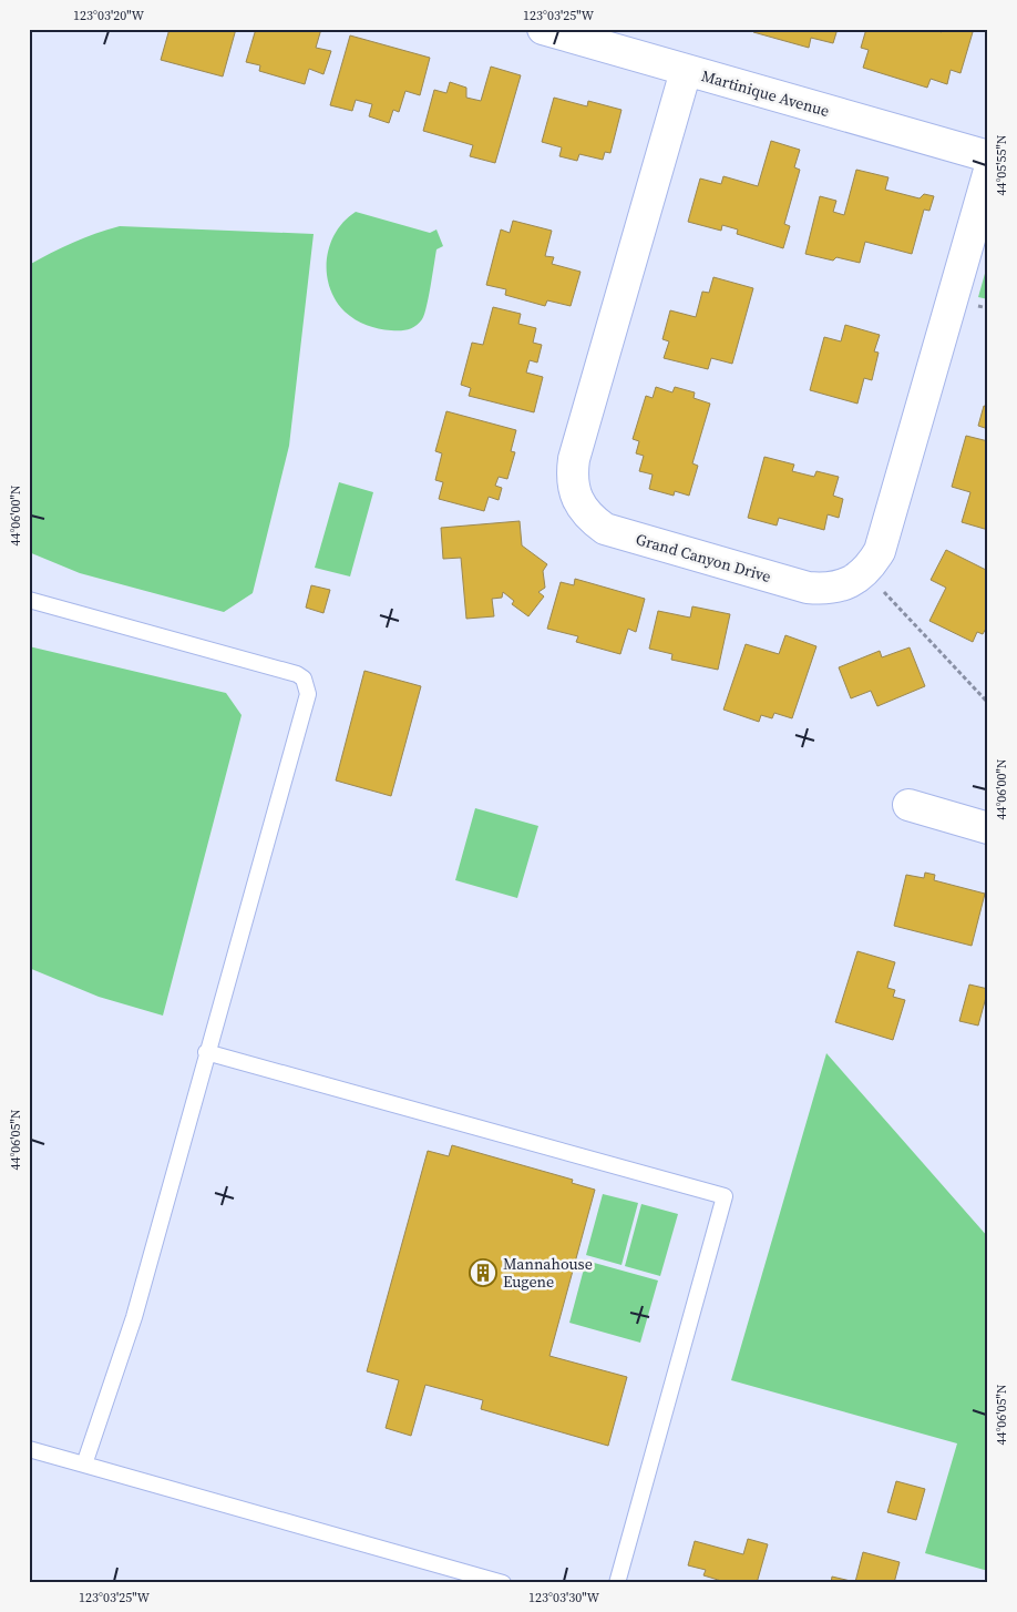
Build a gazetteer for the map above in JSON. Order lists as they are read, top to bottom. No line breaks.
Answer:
{"streets":{"street":["Martinique Avenue","Grand Canyon Drive"]},"crossings":[["Martinique Avenue","Grand Canyon Drive"]],"places":{"building":["Mannahouse Eugene"]},"coordinates":["123°03'20\"W","123°03'25\"W","44°05'55\"N","44°06'00\"N","44°06'05\"N","123°03'30\"W"]}
